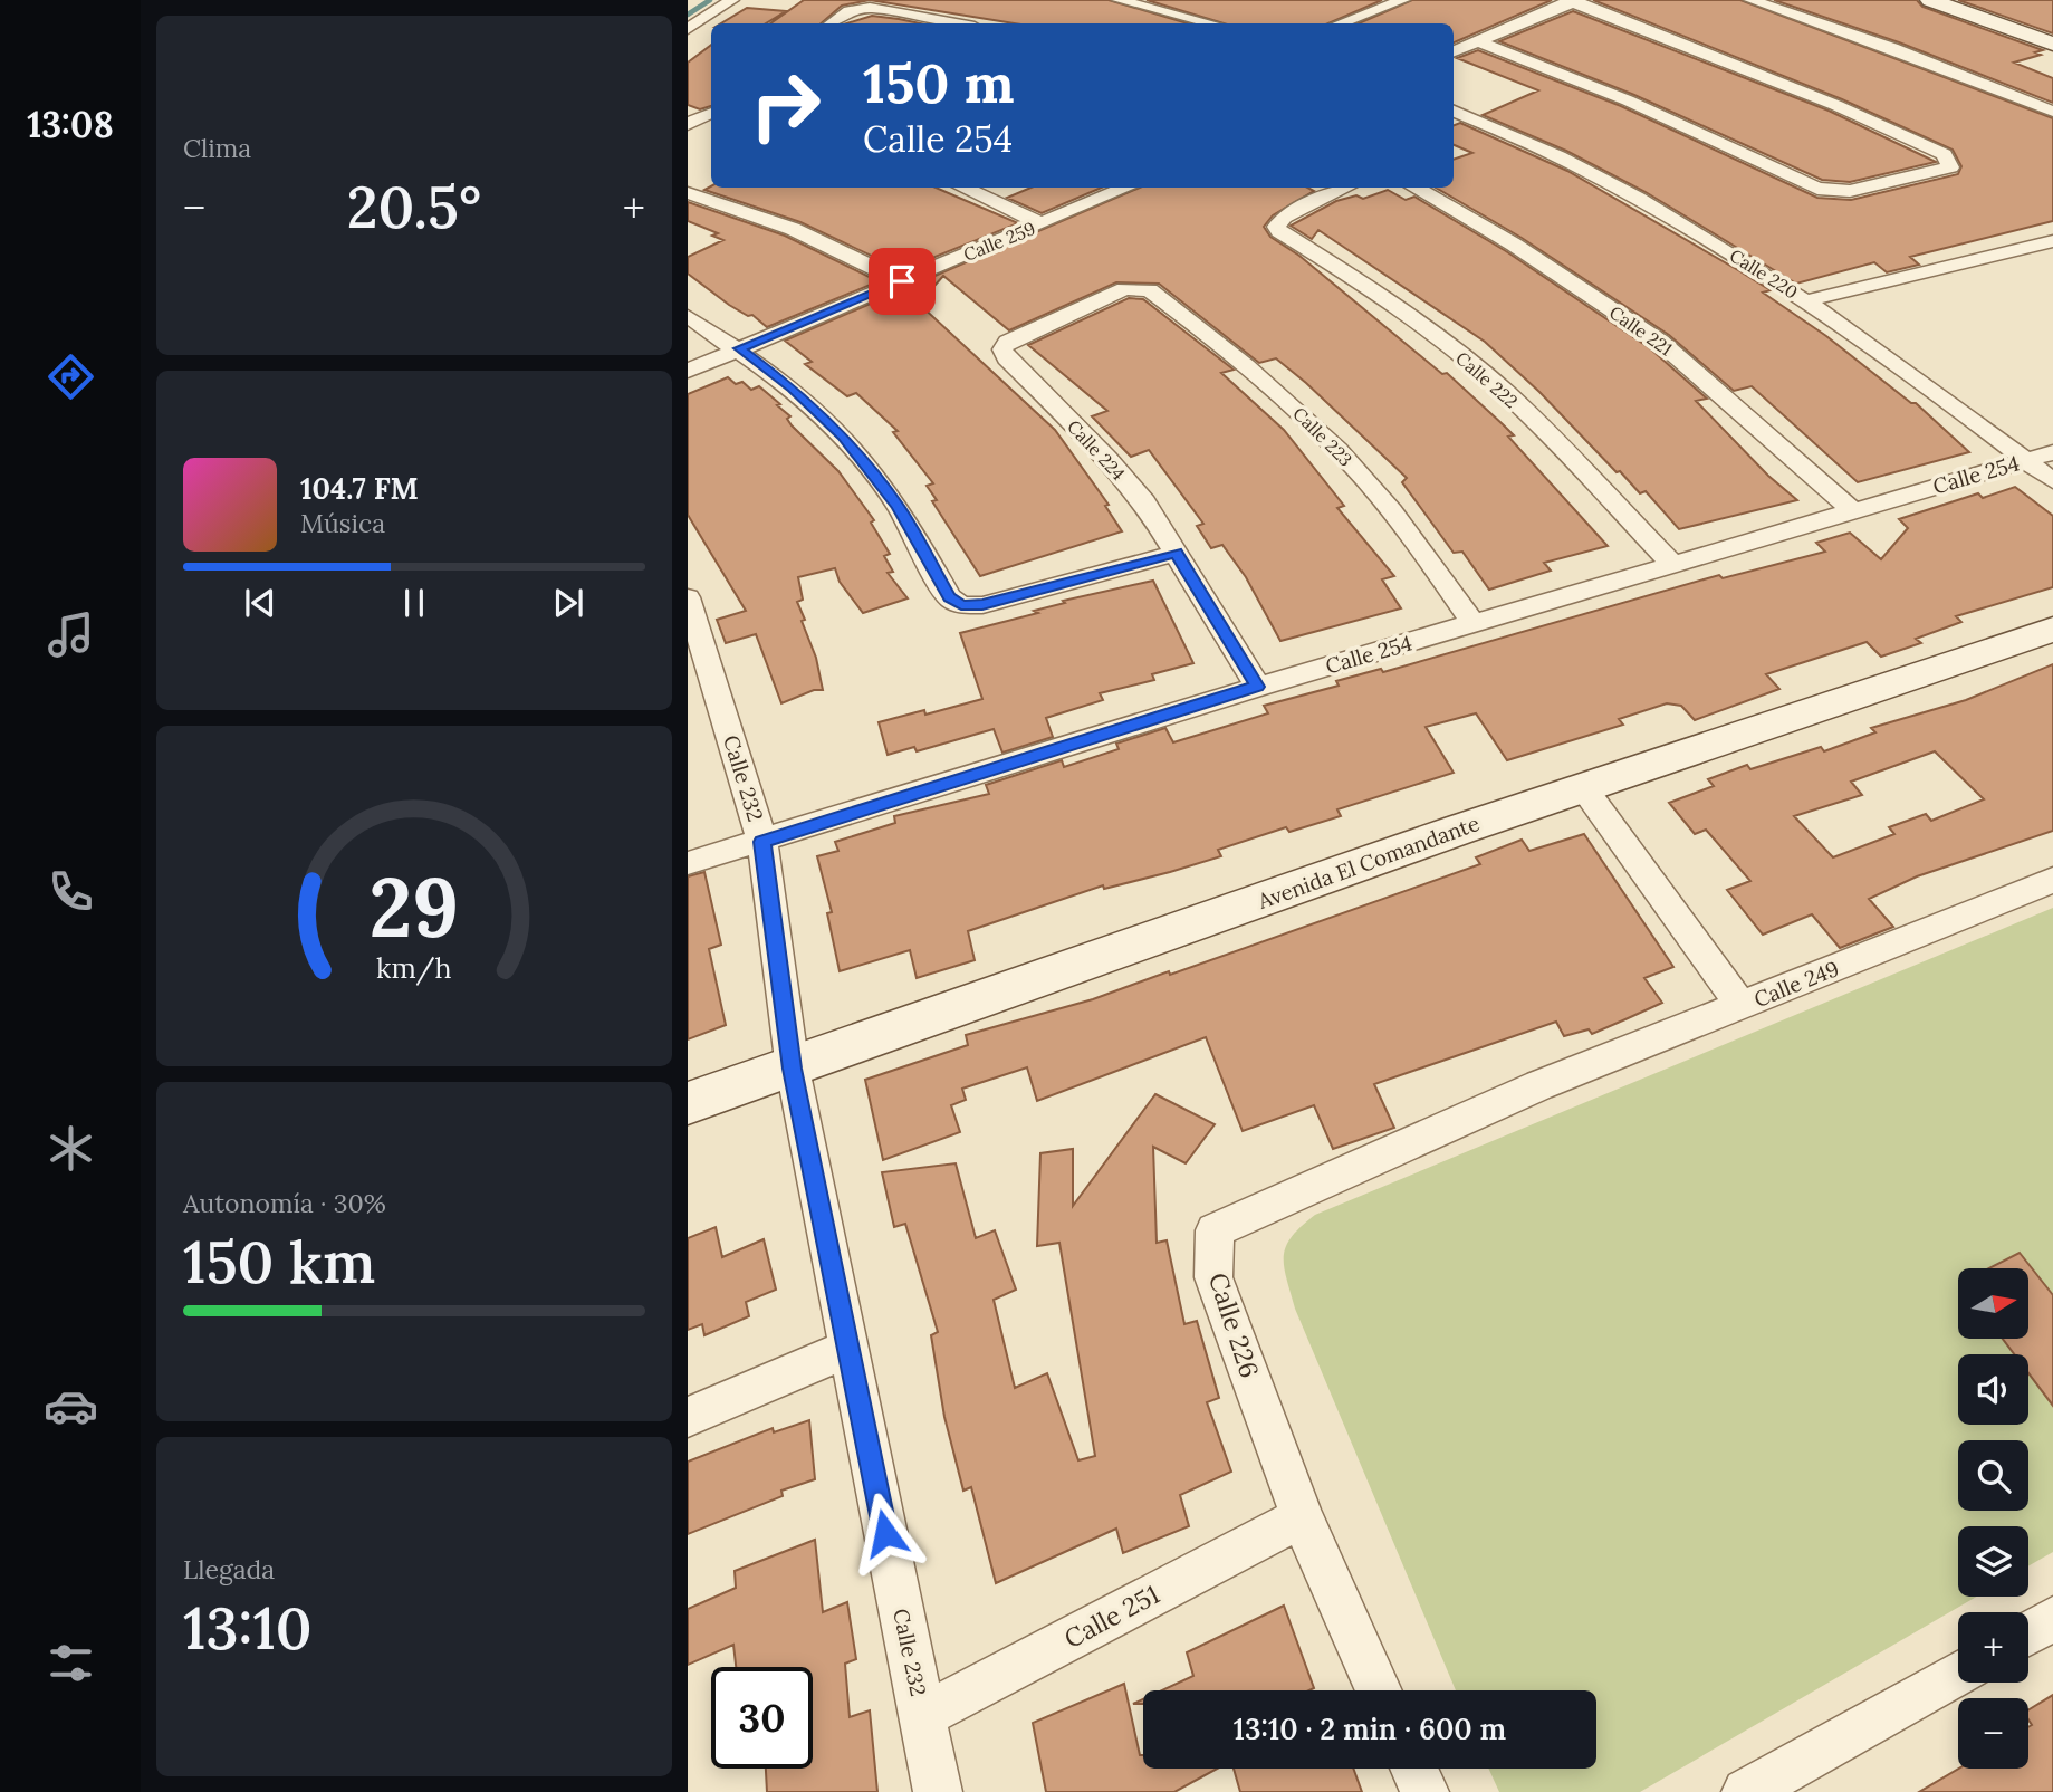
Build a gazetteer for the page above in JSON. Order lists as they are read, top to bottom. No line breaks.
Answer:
{"streets":{"street":["Calle 259","Calle 220","Calle 221","Calle 222","Calle 223","Calle 224","Calle 254","Calle 232","Avenida El Comandante","Calle 249","Calle 226","Calle 251"]},"crossings":[["Calle 220","Calle 254"],["Calle 221","Calle 254"],["Calle 222","Calle 254"],["Calle 223","Calle 224"],["Calle 223","Calle 254"],["Calle 224","Calle 254"],["Calle 254","Calle 232"],["Calle 232","Avenida El Comandante"],["Calle 232","Calle 251"],["Calle 249","Calle 226"],["Calle 226","Calle 251"]],"north":"right","page":{"tabs":"13:08","tile":["Clima",["Autonomía · 30%","150 km"],["Llegada","13:10"]],"turn":["150 m","Calle 254"],"heat":["−","20.5°","+"],"song":["104.7 FM","Música"],"map_buttons":["+","−"],"limit":"30","trip":"13:10 · 2 min · 600 m","gauge":["29","km/h"]}}
